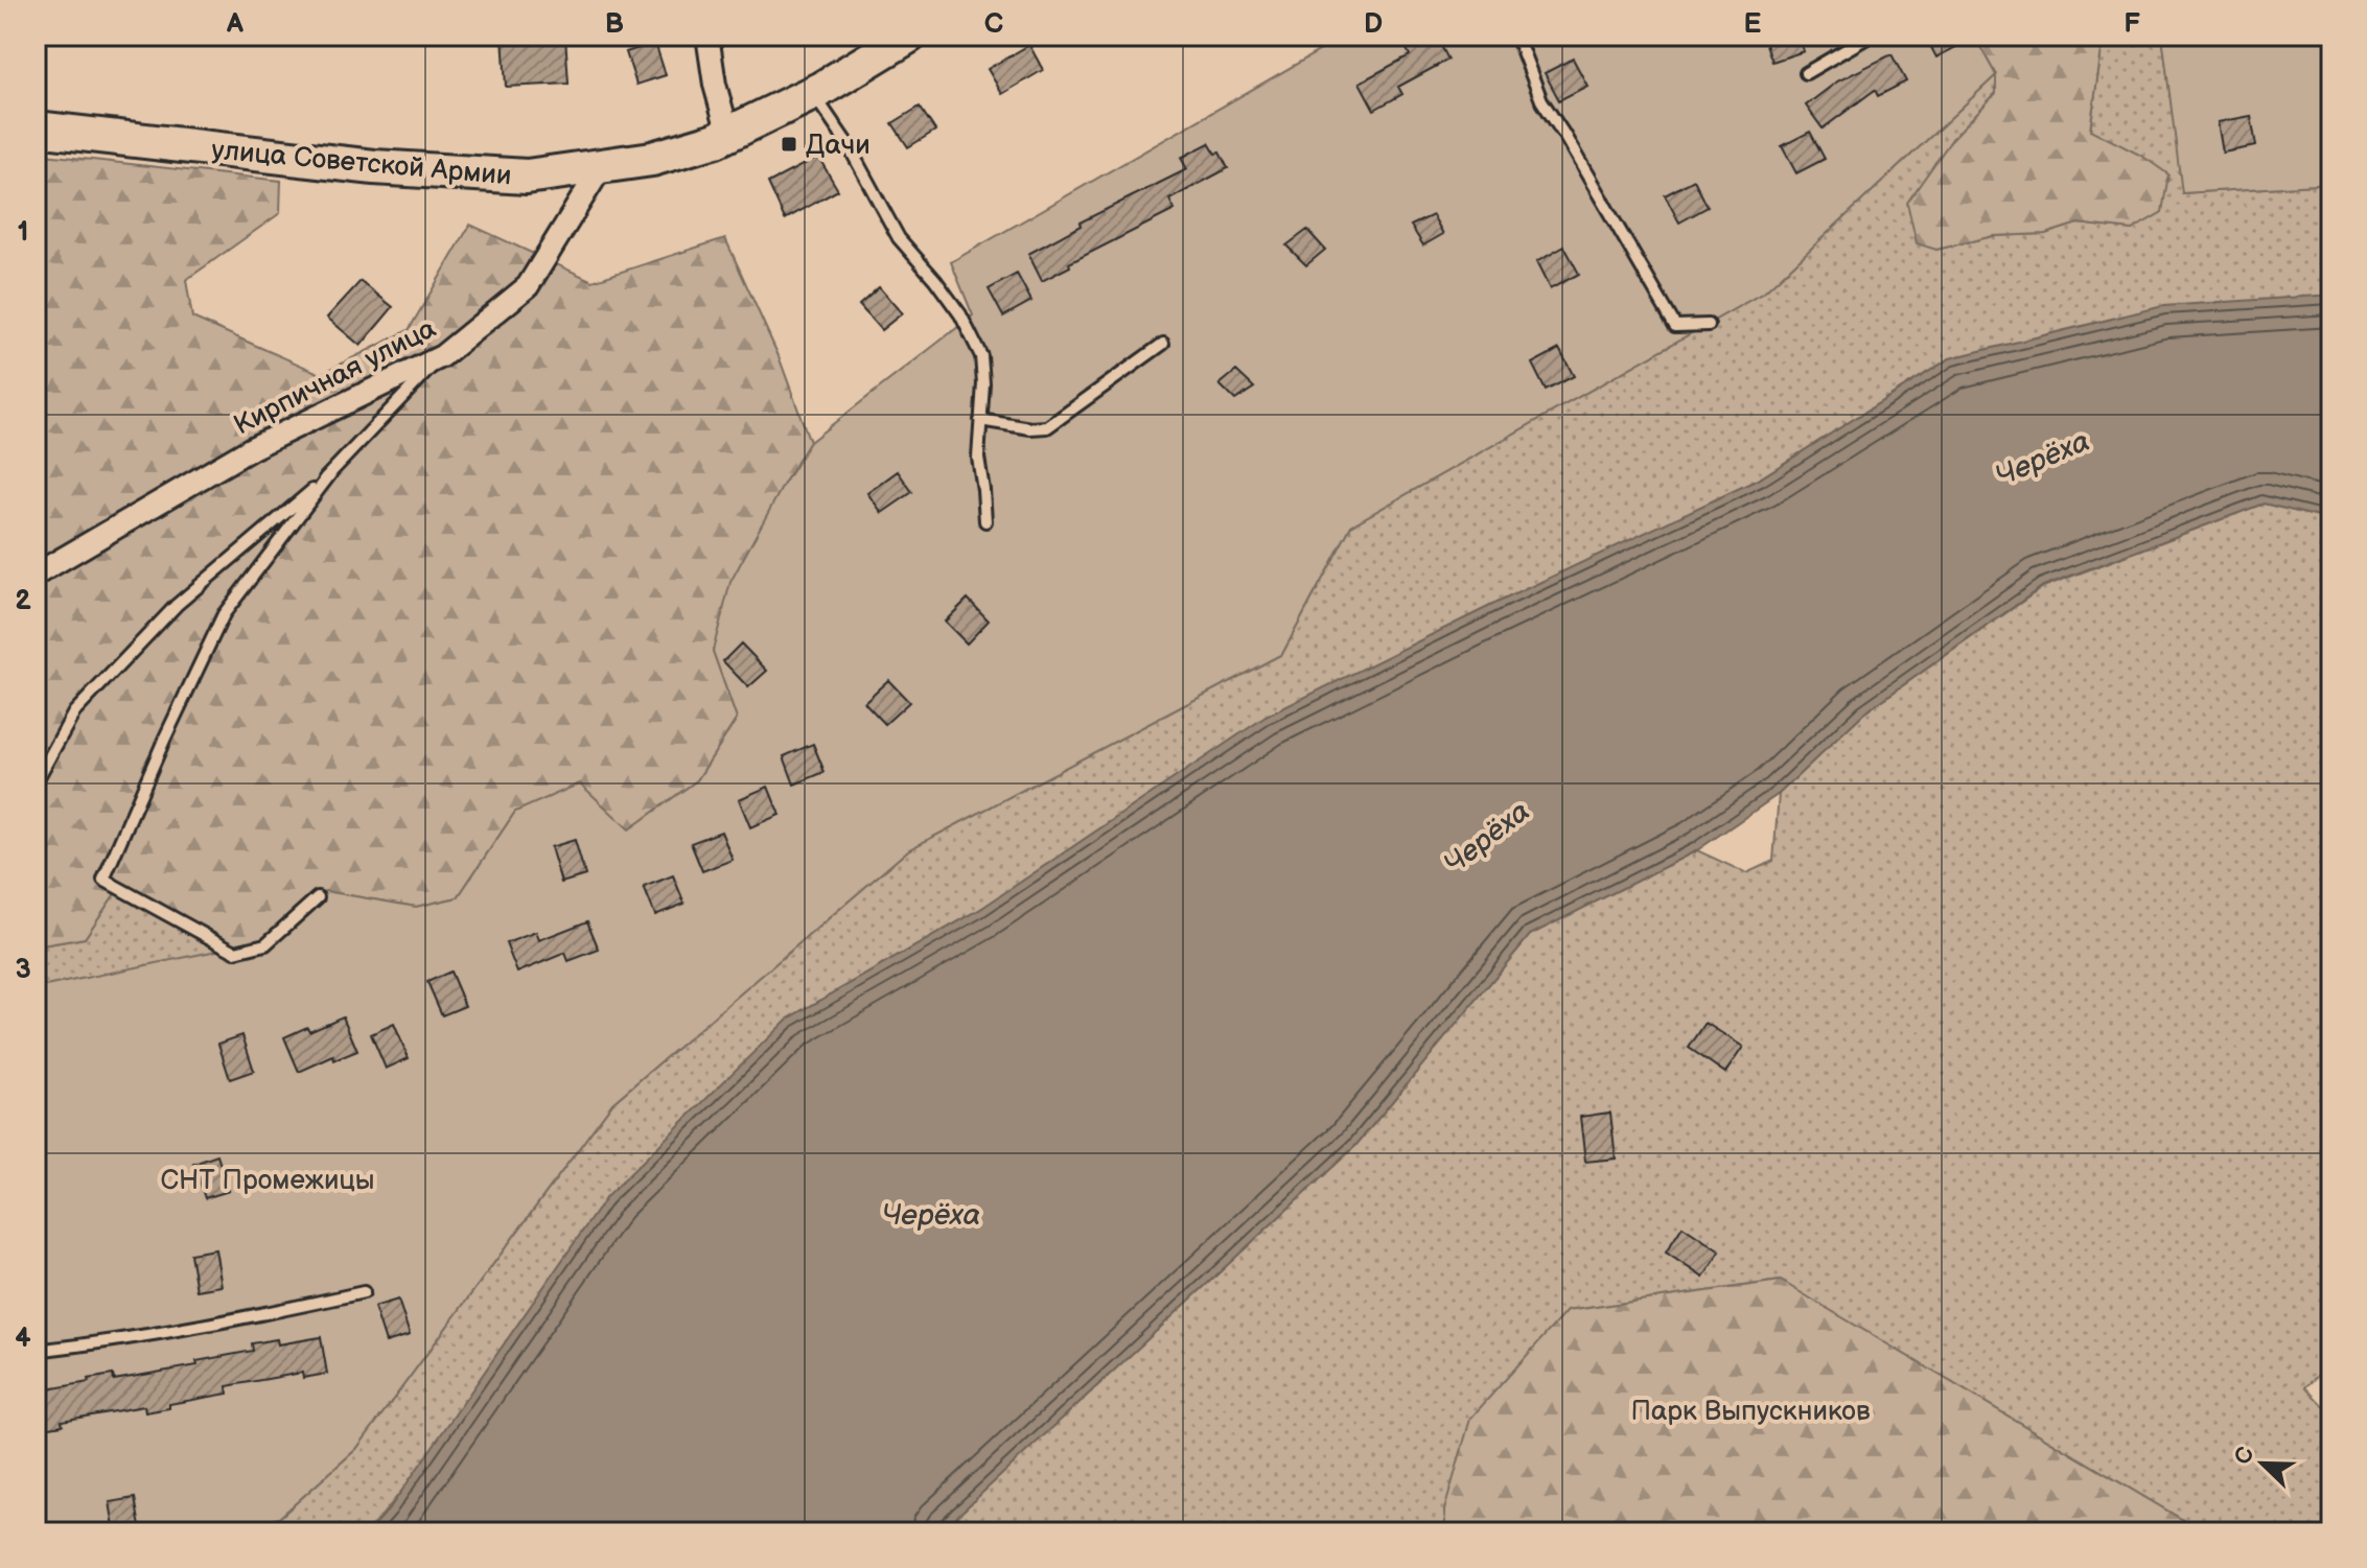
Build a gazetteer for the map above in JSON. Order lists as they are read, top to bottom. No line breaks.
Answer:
{"streets":{"main road":["улица Советской Армии"],"street":["Кирпичная улица"]},"crossings":[["улица Советской Армии","Кирпичная улица"]],"water":["Черёха"],"parks":["СНТ Промежицы","Парк Выпускников"],"places":{"transit":["Дачи"]},"north":"top left","grid":{"columns":["A","B","C","D","E","F"],"rows":["1","2","3","4"]}}
